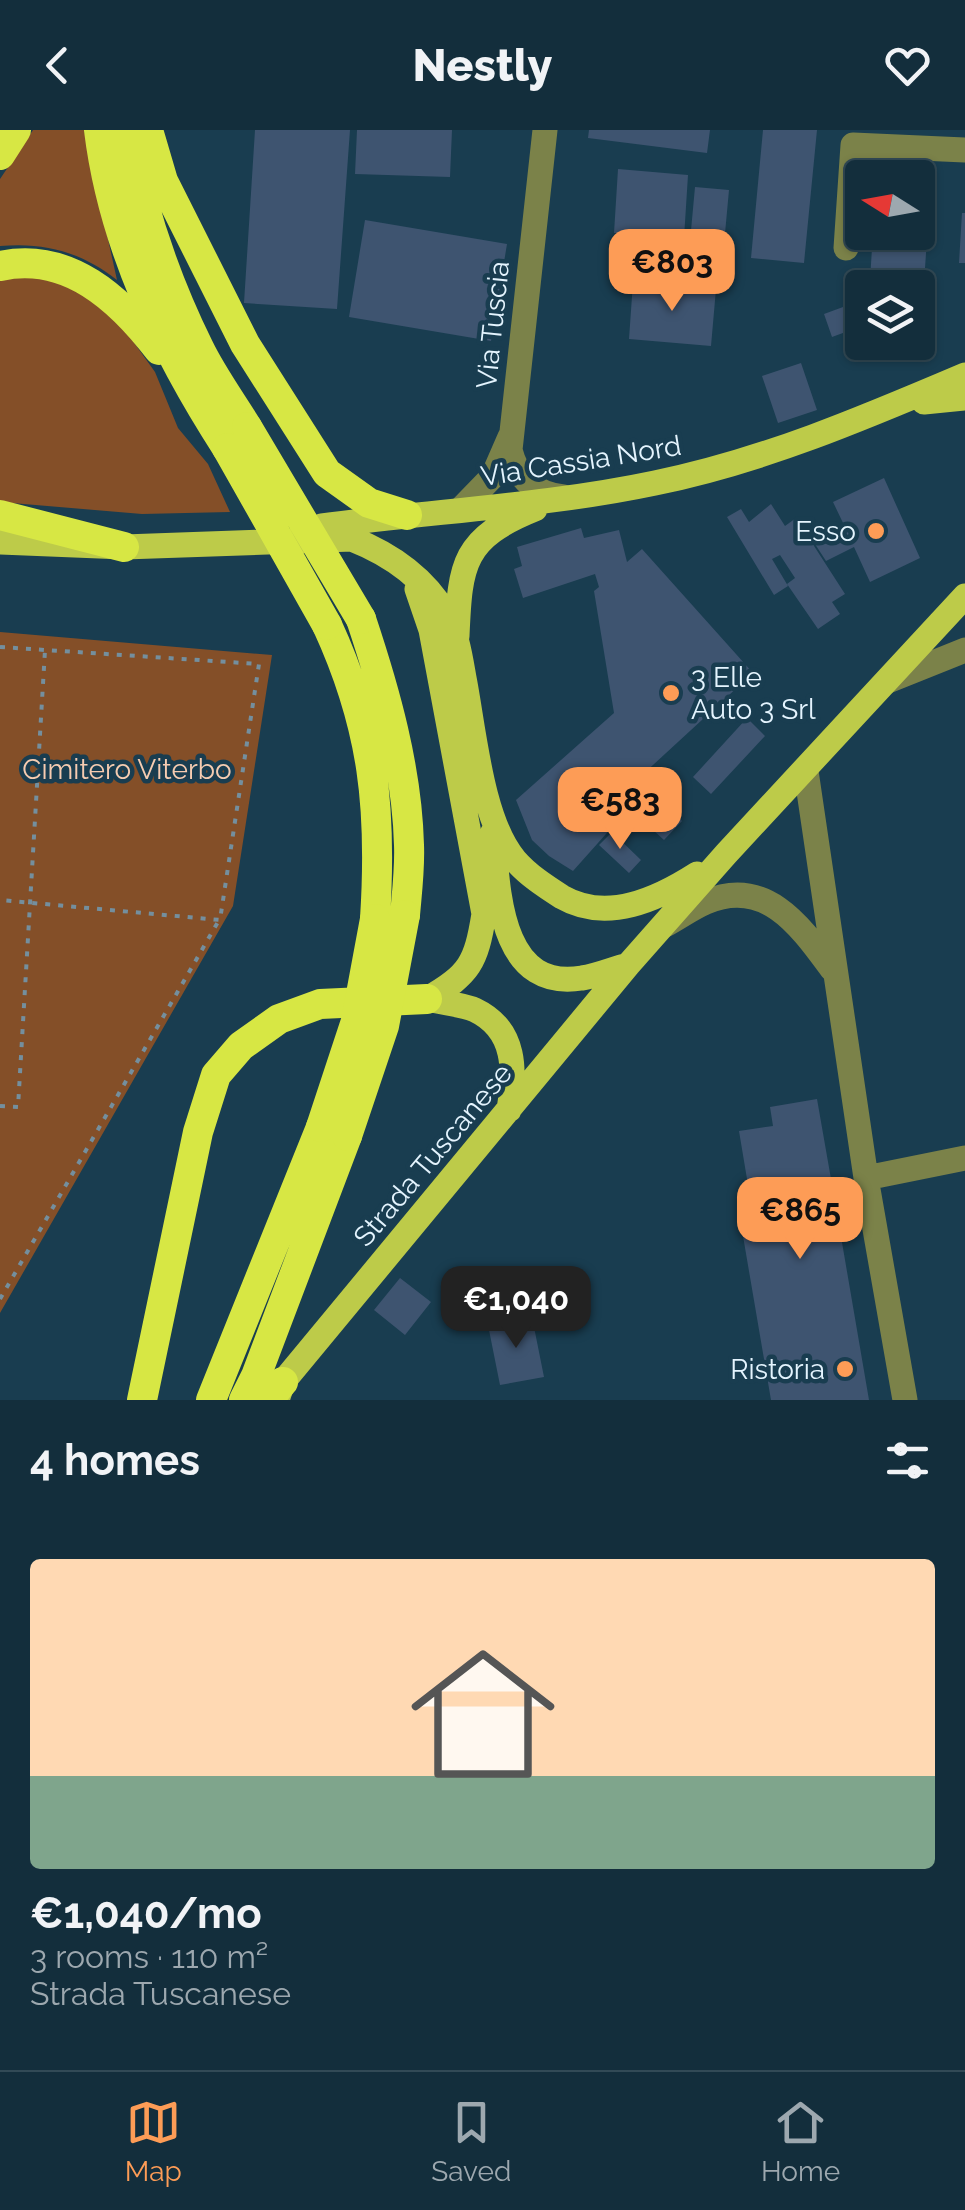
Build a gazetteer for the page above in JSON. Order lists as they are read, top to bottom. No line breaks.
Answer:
{"streets":{"main road":["Via Cassia Nord","Strada Tuscanese"],"street":["Via Tuscia"]},"crossings":[["Via Tuscia","Via Cassia Nord"],["Via Cassia Nord","Strada Tuscanese"]],"parks":["Cimitero Viterbo"],"places":["Esso","3 Elle Auto 3 Srl","Ristoria"],"north":"left","page":{"header":"Nestly","price":["€803","€583","€865","€1,040"],"heading":"4 homes","list":[{"name":"€1,040/mo","note":"3 rooms · 110 m² · Strada Tuscanese"}],"tabs":["Map","Saved","Home"]}}
